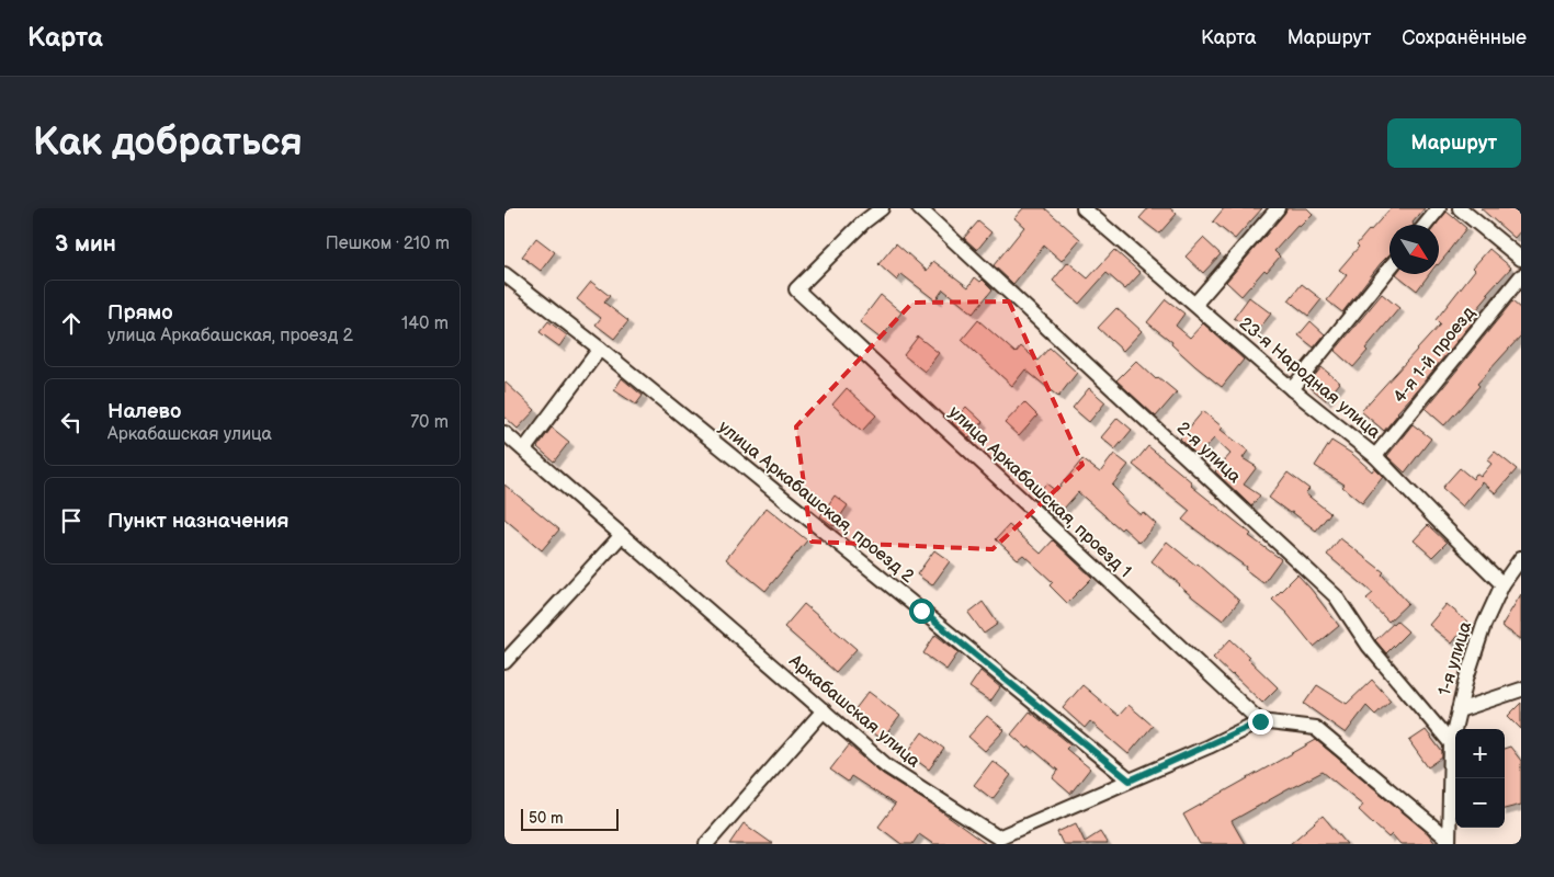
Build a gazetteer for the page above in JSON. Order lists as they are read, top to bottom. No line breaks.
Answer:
{"streets":{"street":["4-я 1-й проезд","23-я Народная улица","2-я улица","улица Аркабашская, проезд 1","улица Аркабашская, проезд 2","1-я улица","Аркабашская улица"]},"crossings":[["4-я 1-й проезд","23-я Народная улица"],["23-я Народная улица","1-я улица"],["2-я улица","1-я улица"],["улица Аркабашская, проезд 1","Аркабашская улица"],["улица Аркабашская, проезд 2","Аркабашская улица"]],"scale_bar":"50 m","north":"bottom right","page":{"header":"Карта","nav":["Карта","Маршрут","Сохранённые"],"buttons":"Маршрут","title":"Как добраться","heading":["3 мин","Пешком · 210 m"],"list":[["Прямо","улица Аркабашская, проезд 2","140 m"],["Налево","Аркабашская улица","70 m"],"Пункт назначения"],"map_buttons":["+","−"],"scale":"50 m"}}
